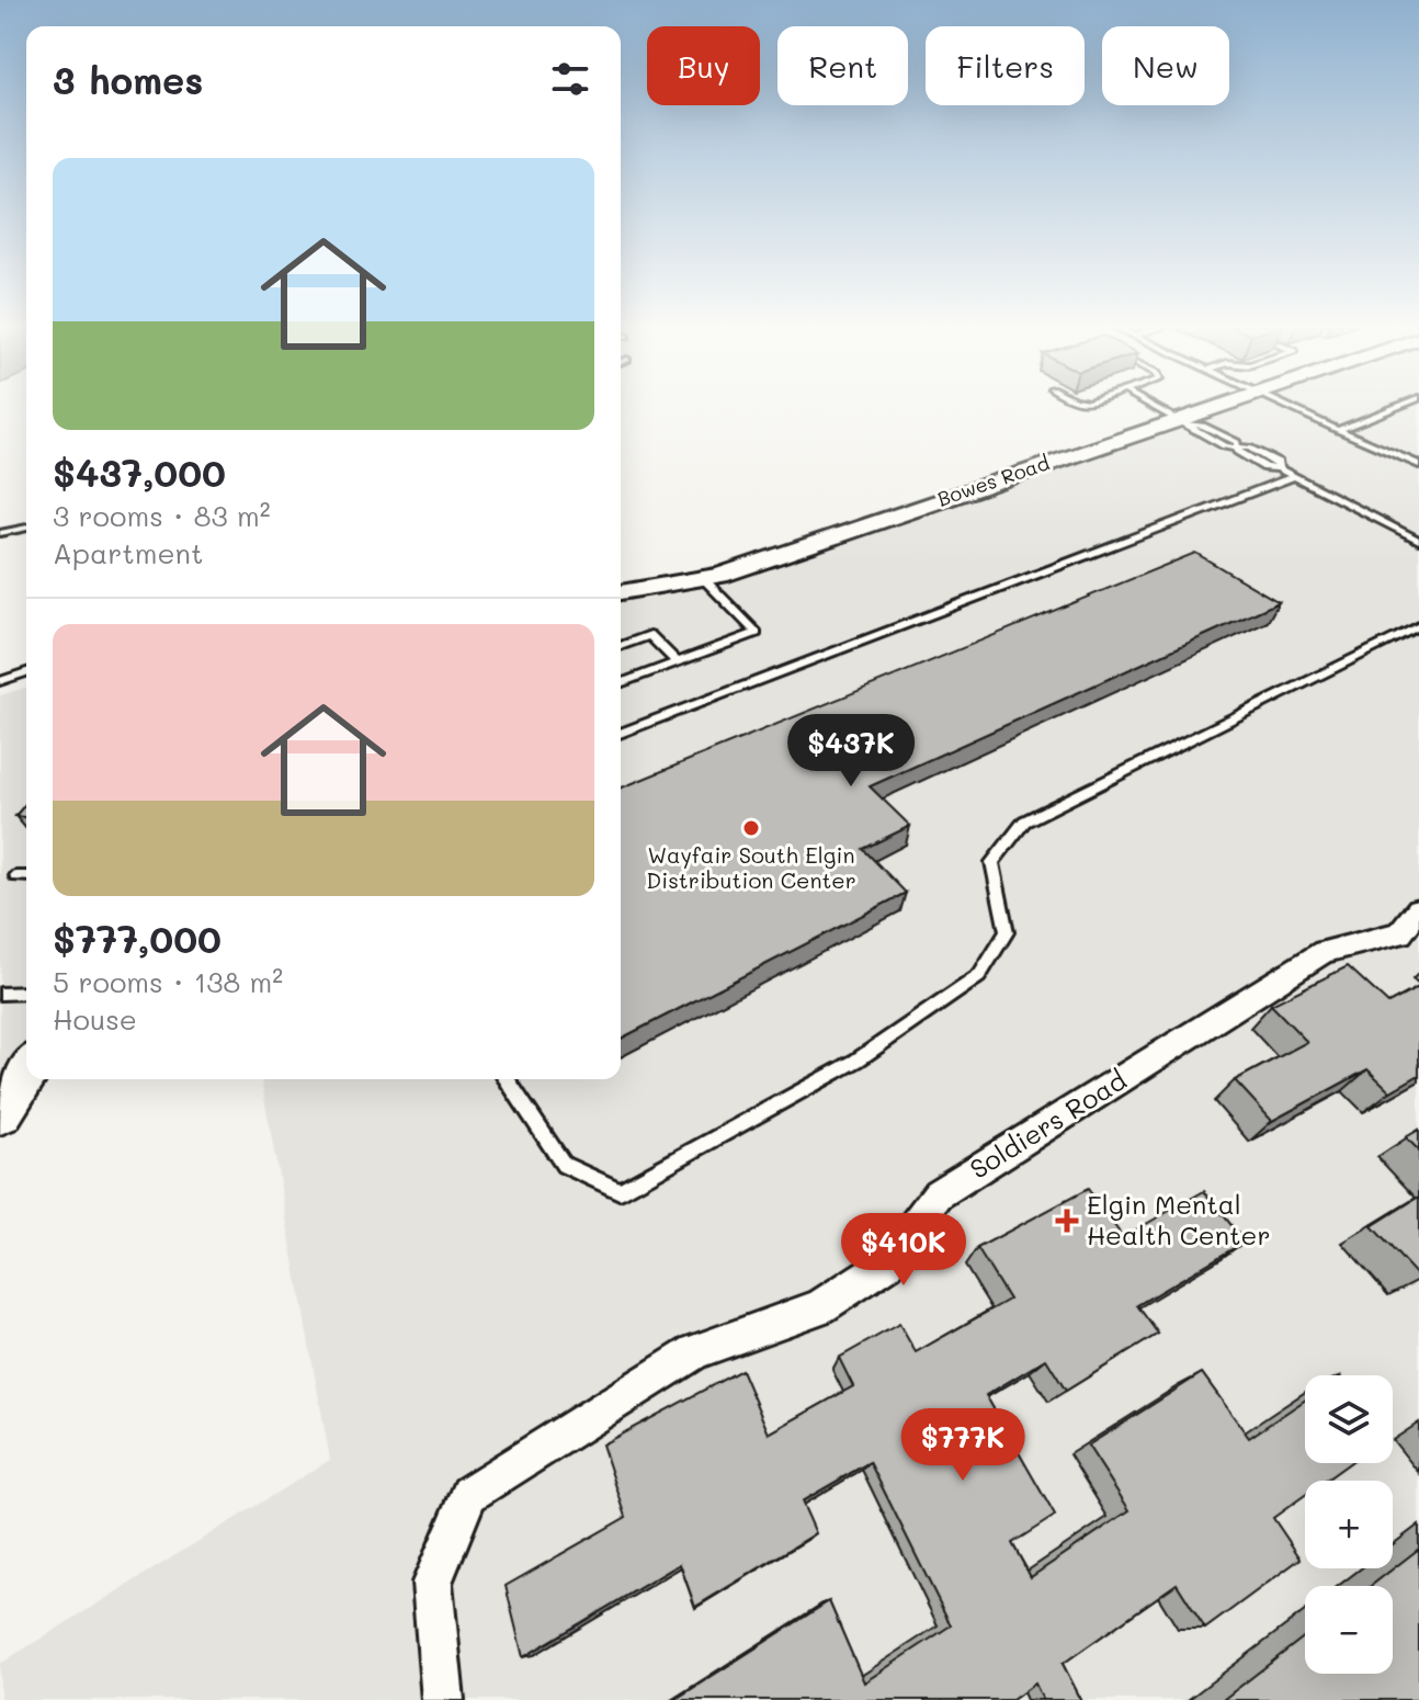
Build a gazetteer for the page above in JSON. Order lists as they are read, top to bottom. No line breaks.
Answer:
{"streets":{"street":["Bowes Road","Soldiers Road"]},"places":{"other":["Wayfair South Elgin Distribution Center"],"health":["Elgin Mental Health Center"]},"page":{"chip":["Buy","Rent","Filters","New"],"heading":"3 homes","list":[{"name":"$437,000","note":"3 rooms · 83 m² · Apartment"},{"name":"$777,000","note":"5 rooms · 138 m² · House"}],"price":["$437K","$410K","$777K"],"map_buttons":["+","−"]}}
